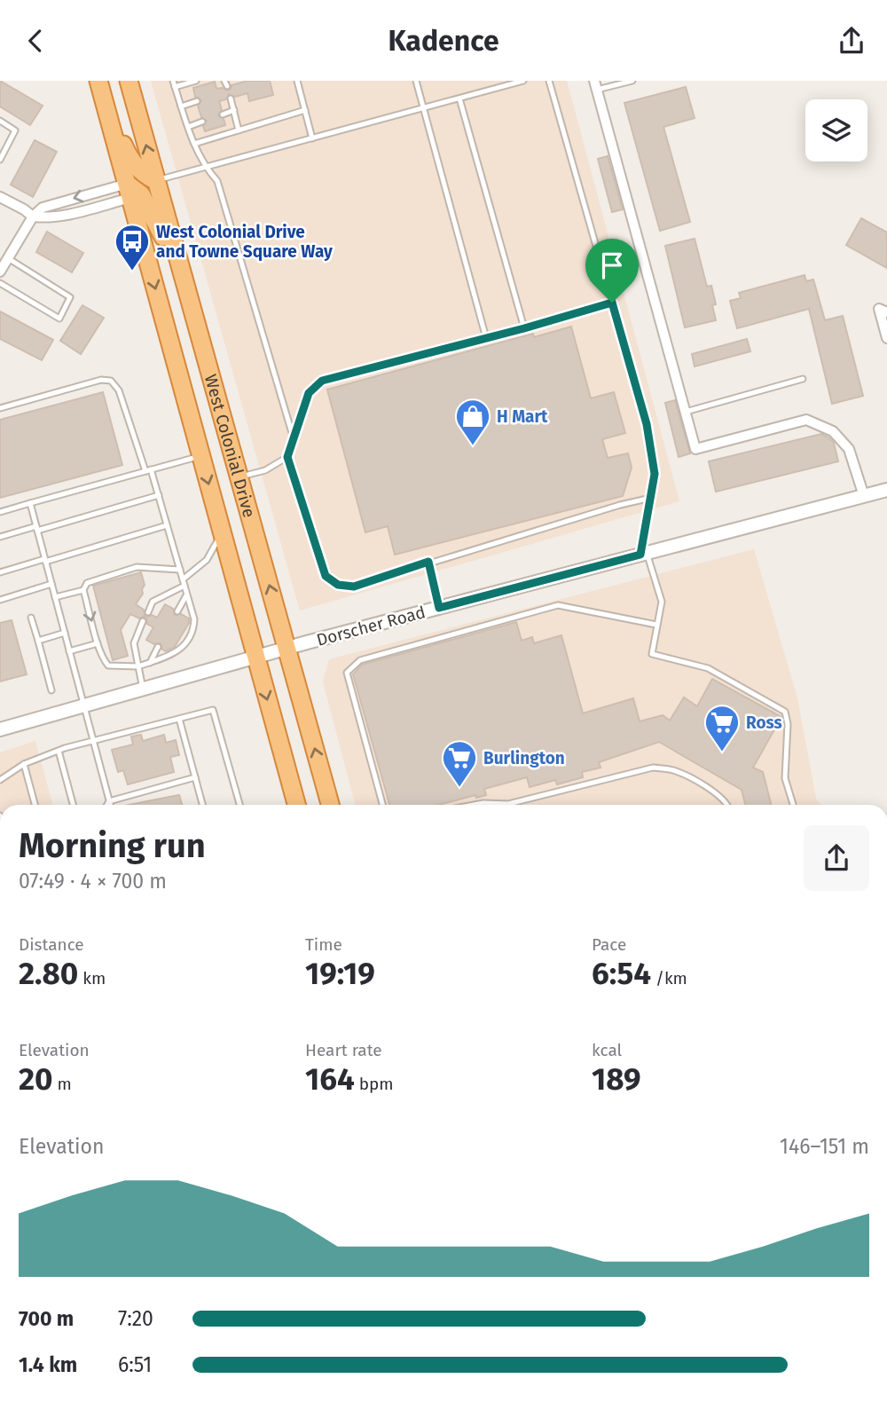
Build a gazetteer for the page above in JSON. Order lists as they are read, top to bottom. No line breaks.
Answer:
{"streets":{"highway":["West Colonial Drive"],"street":["Dorscher Road"]},"crossings":[["West Colonial Drive","Dorscher Road"]],"places":{"bus stop":["West Colonial Drive and Towne Square Way"],"shop":["H Mart"],"supermarket":["Ross","Burlington"]},"page":{"header":"Kadence","heading":["Morning run","07:49 · 4 × 700 m"],"stats":[["Distance","2.80 km"],["Time","19:19"],["Pace","6:54 /km"],["Elevation","20 m"],["Heart rate","164 bpm"],["kcal","189"]],"chart":["Elevation","146–151 m"],"list":[{"name":"700 m","note":"7:20"},{"name":"1.4 km","note":"6:51"}]}}
